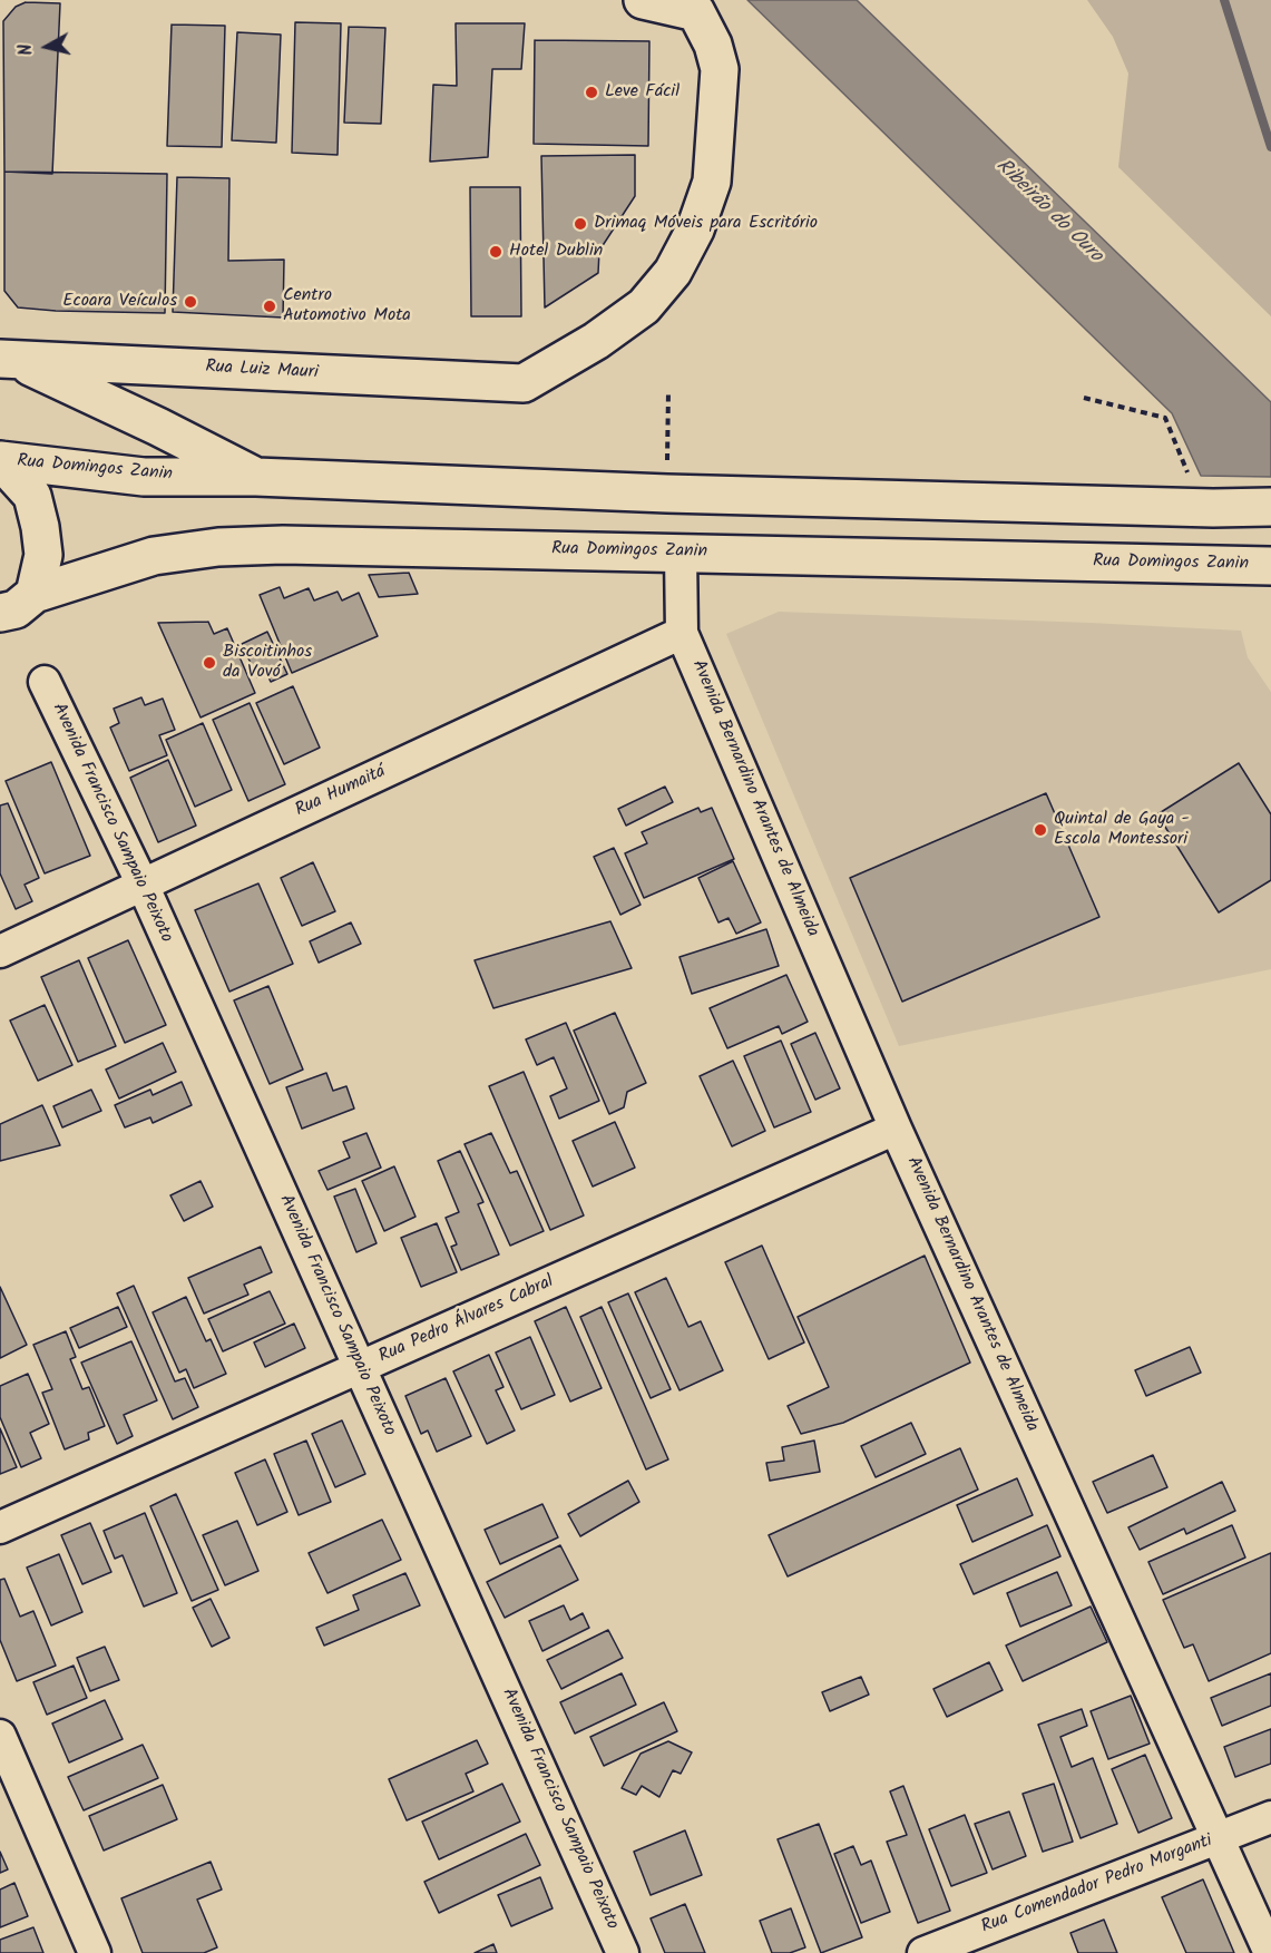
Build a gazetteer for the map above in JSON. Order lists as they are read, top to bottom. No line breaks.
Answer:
{"streets":{"main road":["Rua Luiz Mauri","Rua Domingos Zanin"],"street":["Rua Humaitá","Avenida Bernardino Arantes de Almeida","Avenida Francisco Sampaio Peixoto","Rua Pedro Álvares Cabral","Rua Comendador Pedro Morganti"]},"crossings":[["Rua Humaitá","Avenida Bernardino Arantes de Almeida"],["Rua Humaitá","Avenida Francisco Sampaio Peixoto"],["Avenida Bernardino Arantes de Almeida","Rua Pedro Álvares Cabral"],["Avenida Bernardino Arantes de Almeida","Rua Comendador Pedro Morganti"],["Avenida Francisco Sampaio Peixoto","Rua Pedro Álvares Cabral"]],"water":["Ribeirão do Ouro"],"places":["Leve Fácil","Drimaq Móveis para Escritório","Hotel Dublin","Ecoara Veículos","Centro Automotivo Mota","Biscoitinhos da Vovó","Quintal de Gaya - Escola Montessori"],"north":"left"}
